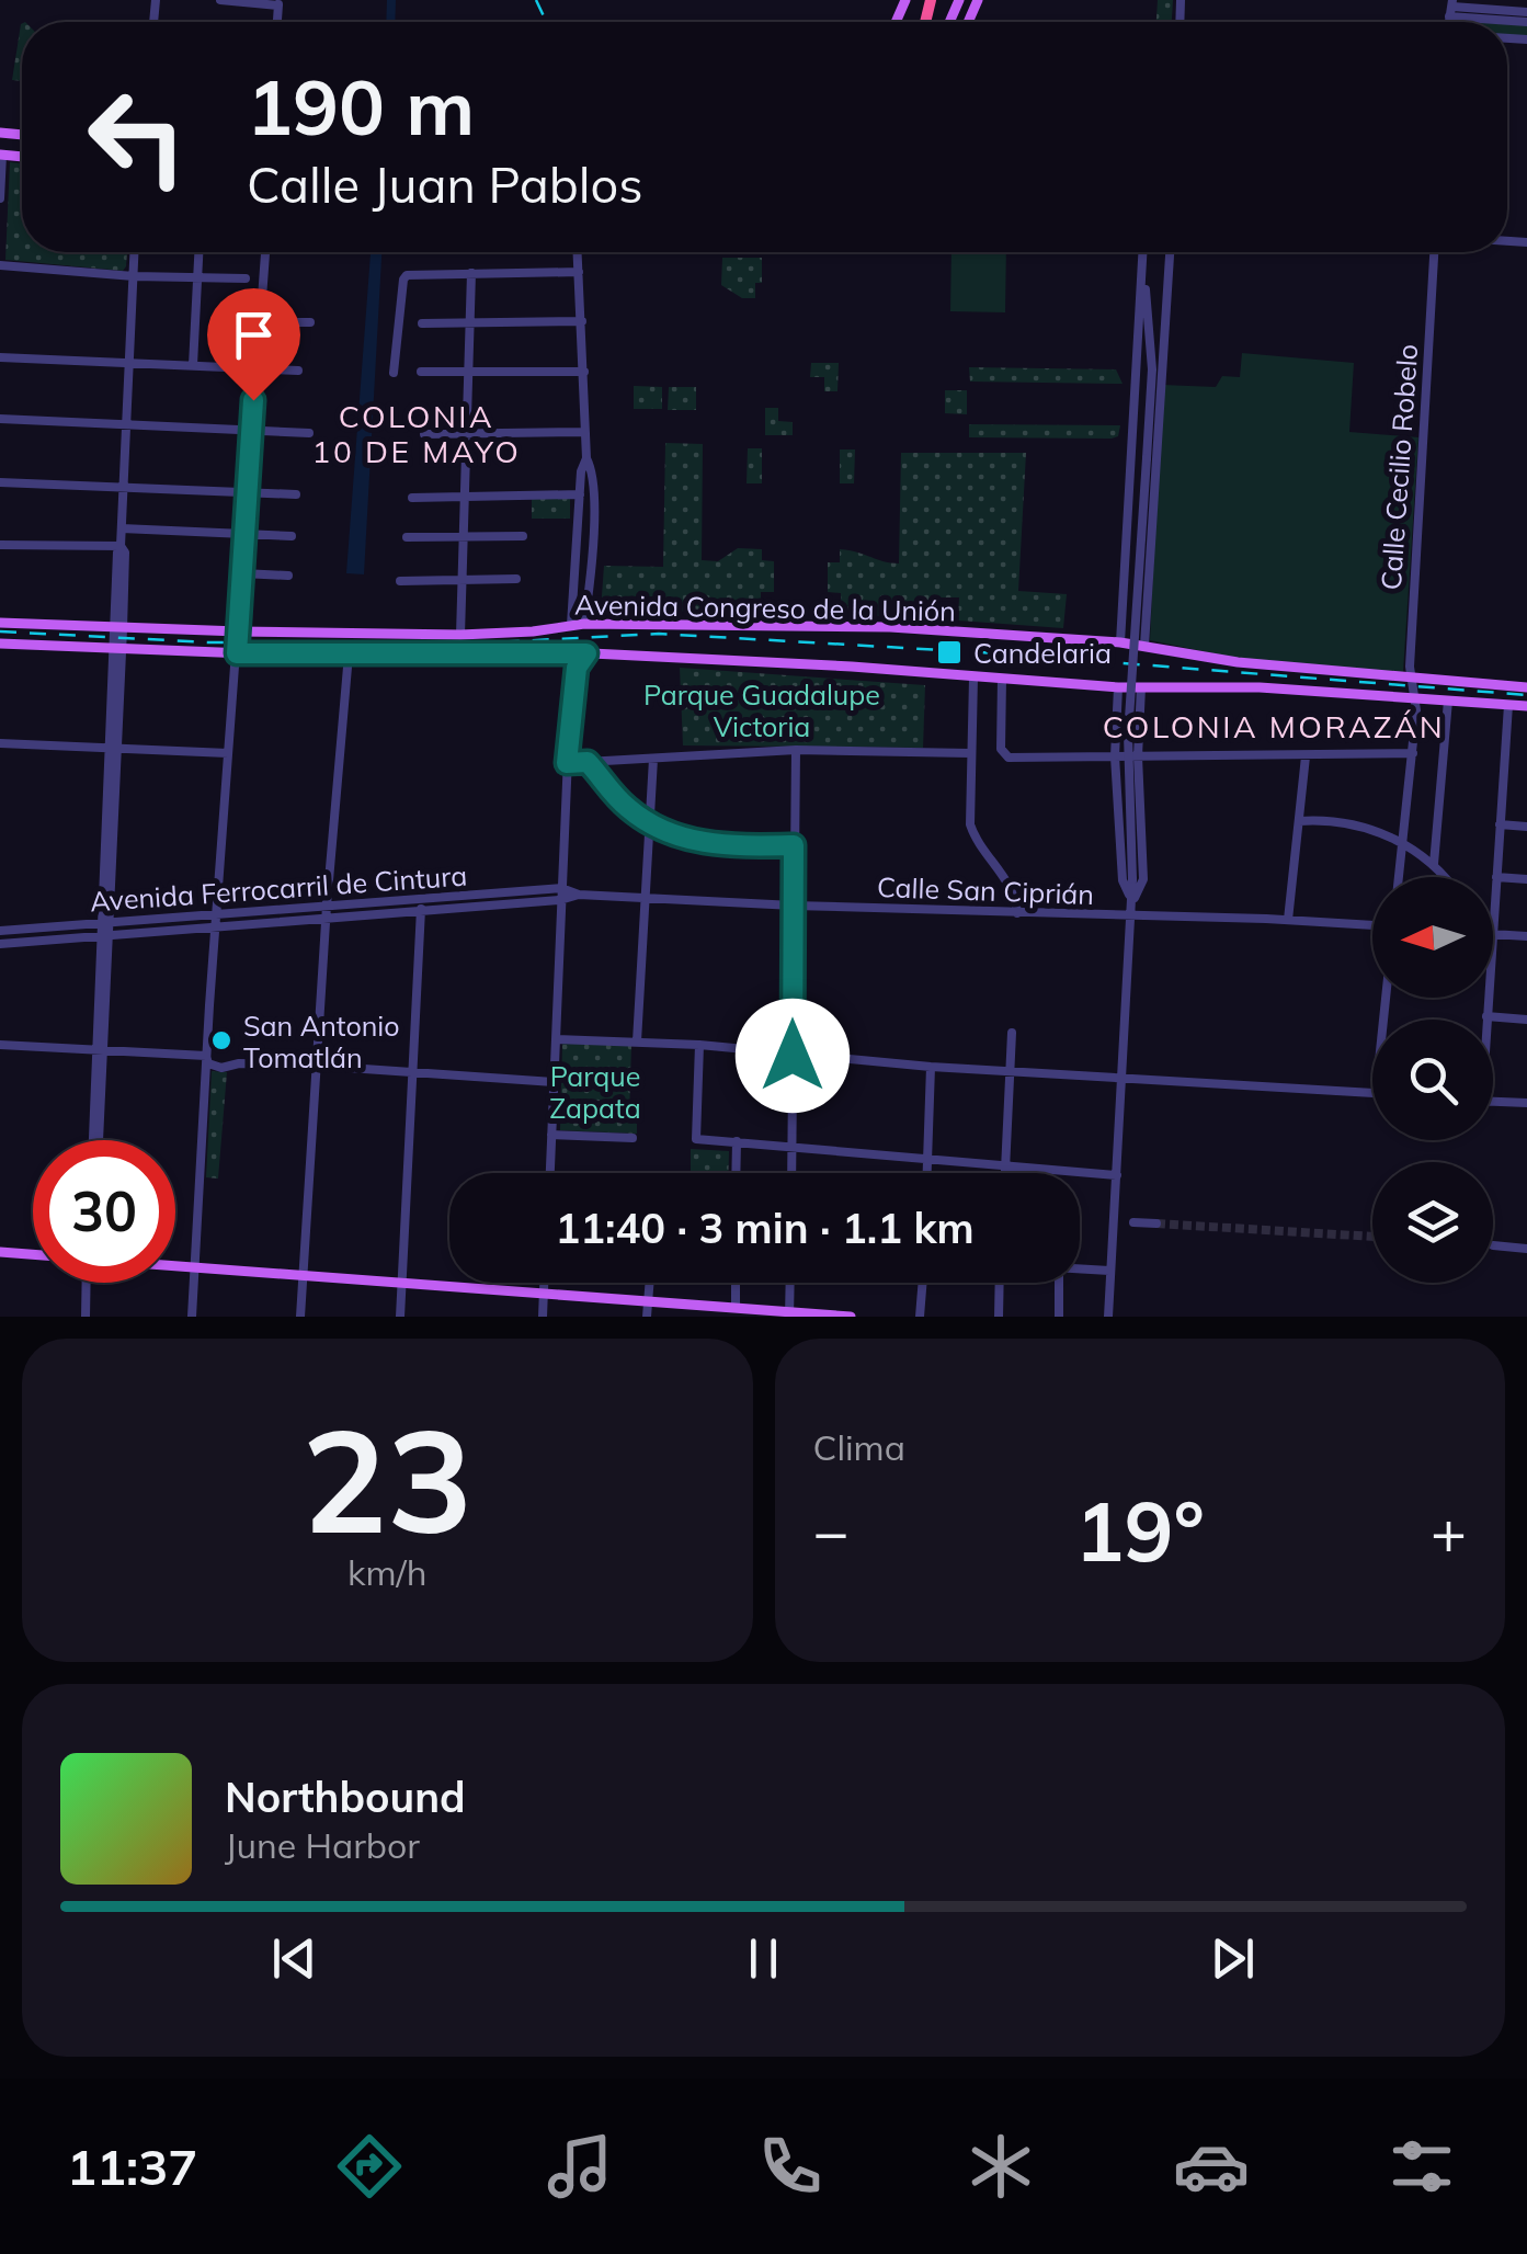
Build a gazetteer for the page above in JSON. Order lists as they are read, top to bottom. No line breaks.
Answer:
{"streets":{"main road":["Avenida Congreso de la Unión"],"street":["Calle Cecilio Robelo","Avenida Ferrocarril de Cintura","Calle San Ciprián"]},"crossings":[["Calle Cecilio Robelo","Avenida Congreso de la Unión"],["Avenida Ferrocarril de Cintura","Calle San Ciprián"]],"districts":["COLONIA 10 DE MAYO","COLONIA MORAZÁN"],"parks":["Parque Guadalupe Victoria","Parque Zapata"],"places":{"transit":["Candelaria"],"other":["San Antonio Tomatlán"]},"north":"left","page":{"turn":["190 m","Calle Juan Pablos"],"limit":"30","trip":"11:40 · 3 min · 1.1 km","tile":[["23","km/h"],"Clima"],"heat":["−","19°","+"],"song":["Northbound","June Harbor"],"tabs":"11:37"}}
